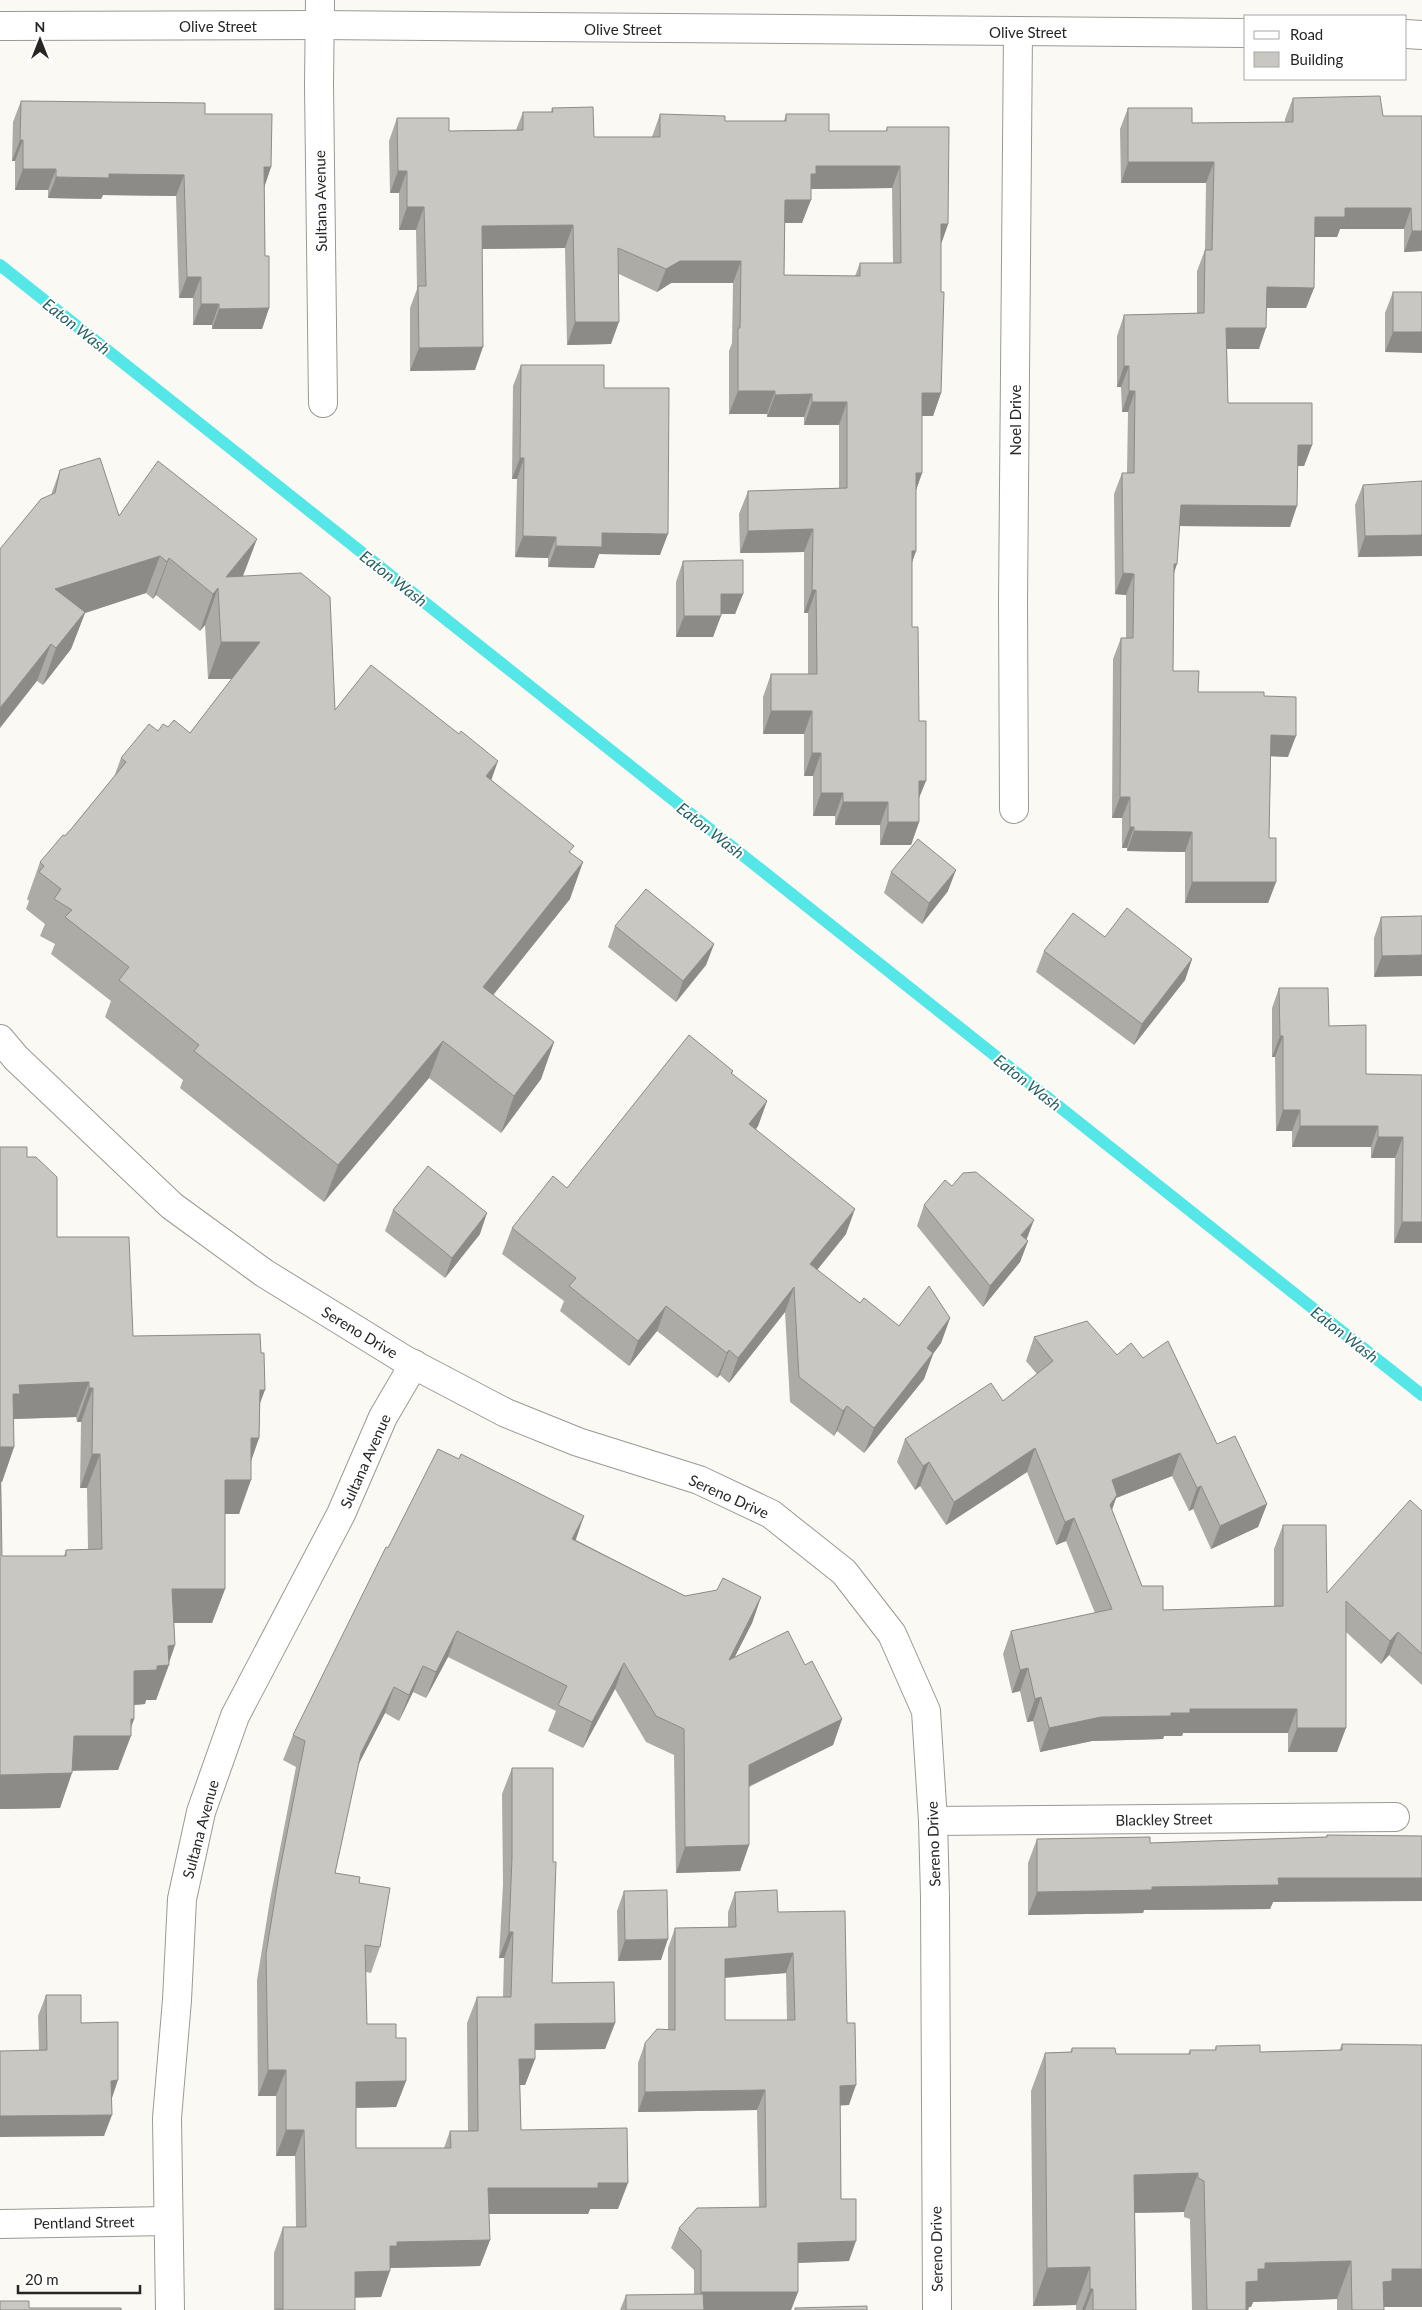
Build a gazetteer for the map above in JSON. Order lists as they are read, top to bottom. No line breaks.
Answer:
{"streets":{"street":["Olive Street","Sultana Avenue","Noel Drive","Sereno Drive","Blackley Street","Pentland Street"]},"crossings":[["Olive Street","Sultana Avenue"],["Olive Street","Noel Drive"],["Sultana Avenue","Sereno Drive"],["Sultana Avenue","Pentland Street"],["Sereno Drive","Blackley Street"]],"water":["Eaton Wash"],"legend":["Road","Building"],"scale_bar":"20 m","north":"top"}
